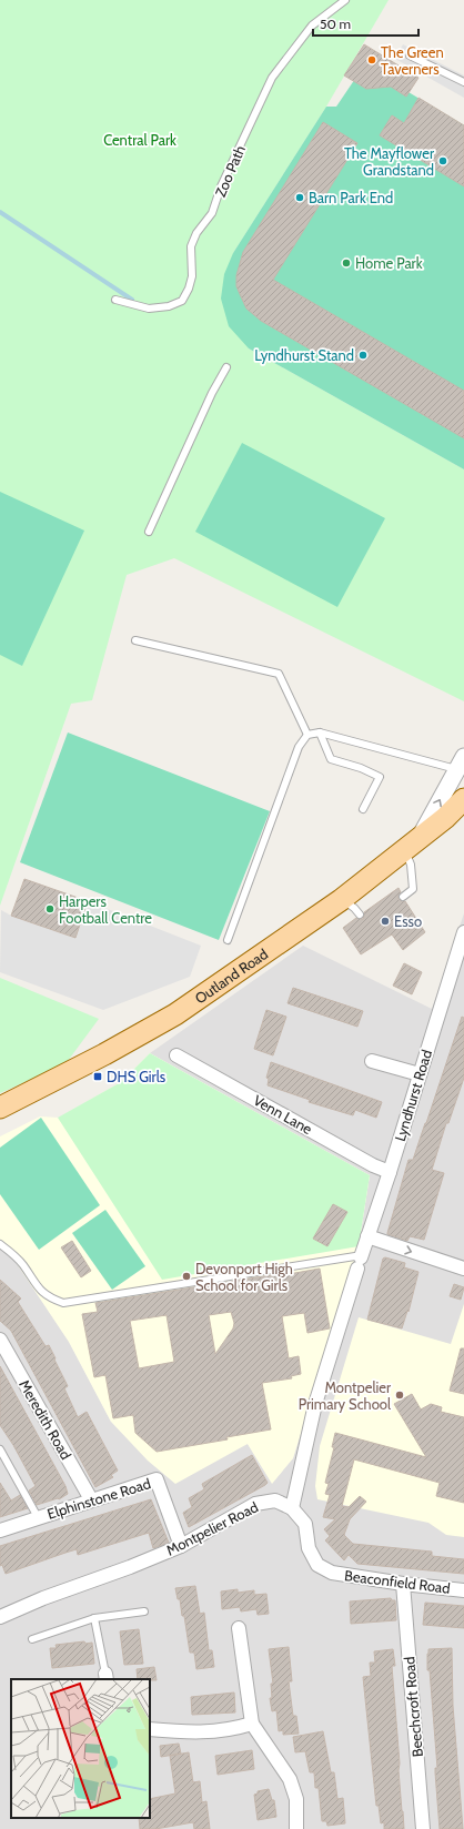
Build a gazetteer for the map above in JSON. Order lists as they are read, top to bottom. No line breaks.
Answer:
{"streets":{"main road":["Outland Road"],"street":["Lyndhurst Road","Venn Lane","Meredith Road","Elphinstone Road","Montpelier Road","Beaconfield Road","Beechcroft Road"],"lane":["Zoo Path"]},"crossings":[["Lyndhurst Road","Venn Lane"],["Meredith Road","Elphinstone Road"],["Elphinstone Road","Montpelier Road"],["Montpelier Road","Beaconfield Road"],["Beaconfield Road","Beechcroft Road"]],"parks":["Central Park"],"places":{"other":["The Green Taverners","The Mayflower Grandstand","Barn Park End","Home Park","Lyndhurst Stand","Harpers Football Centre","Esso","Devonport High School for Girls","Montpelier Primary School"],"transit":["DHS Girls"]},"scale_bar":"50 m"}
